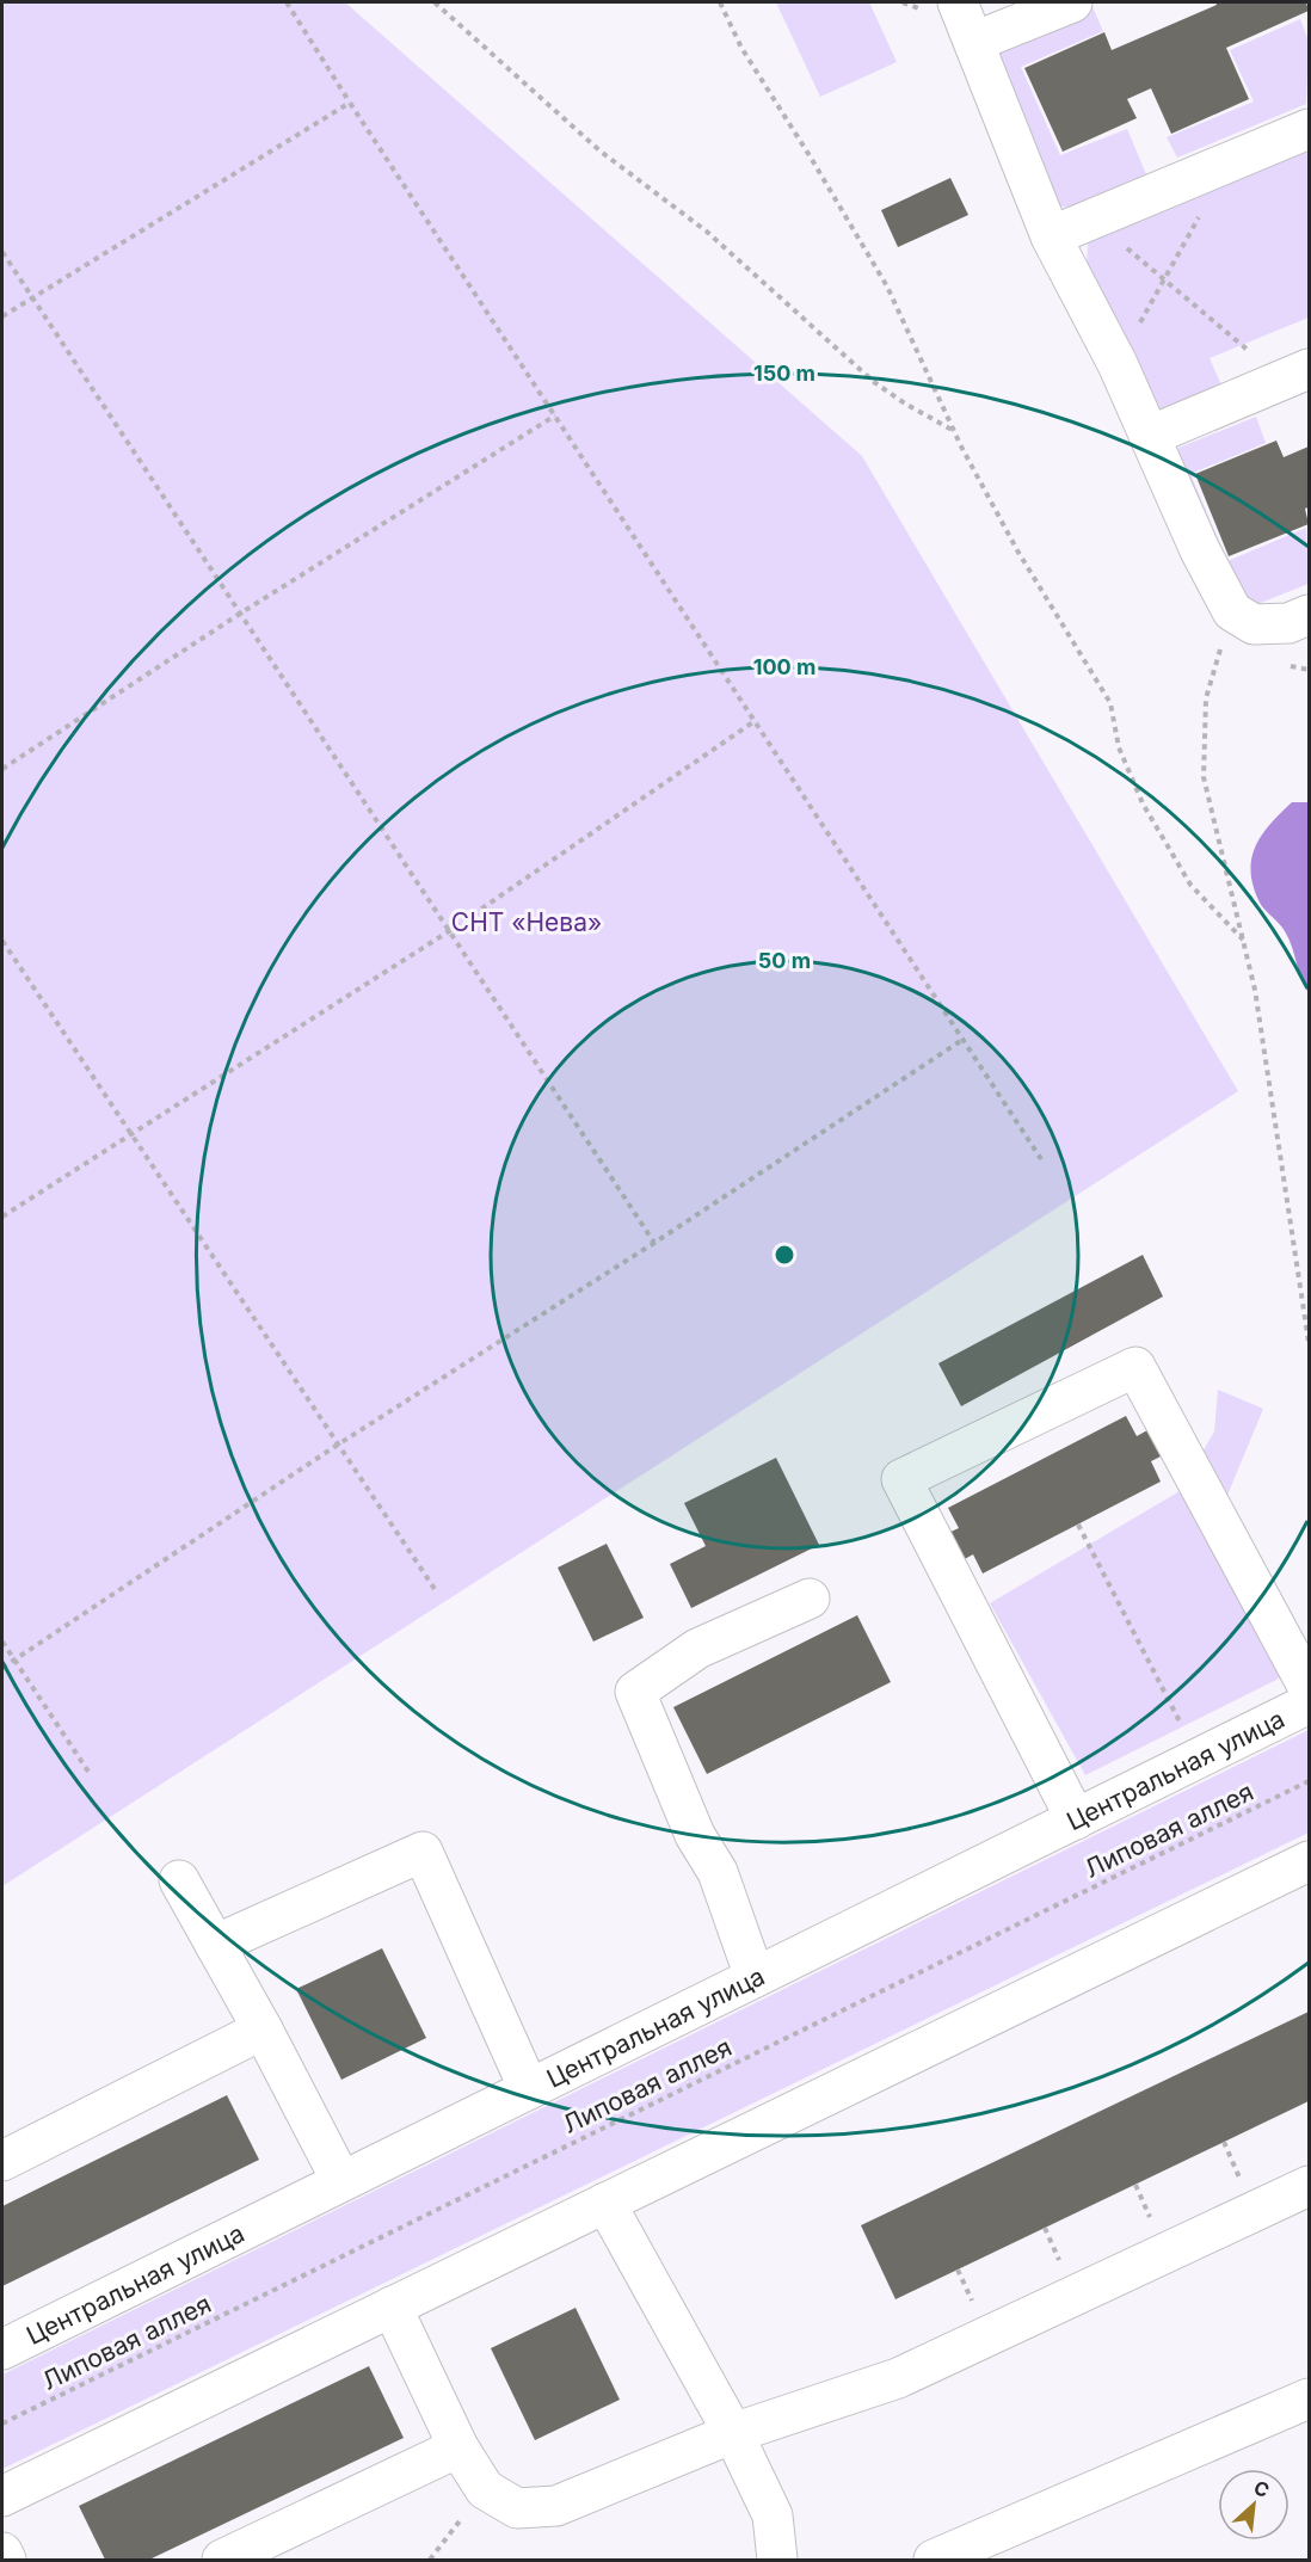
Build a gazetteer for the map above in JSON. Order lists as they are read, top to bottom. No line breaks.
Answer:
{"streets":{"street":["Центральная улица"],"path":["Липовая аллея"]},"parks":["СНТ «Нева»"],"north":"top right","rings":["150 m","100 m","50 m"]}
